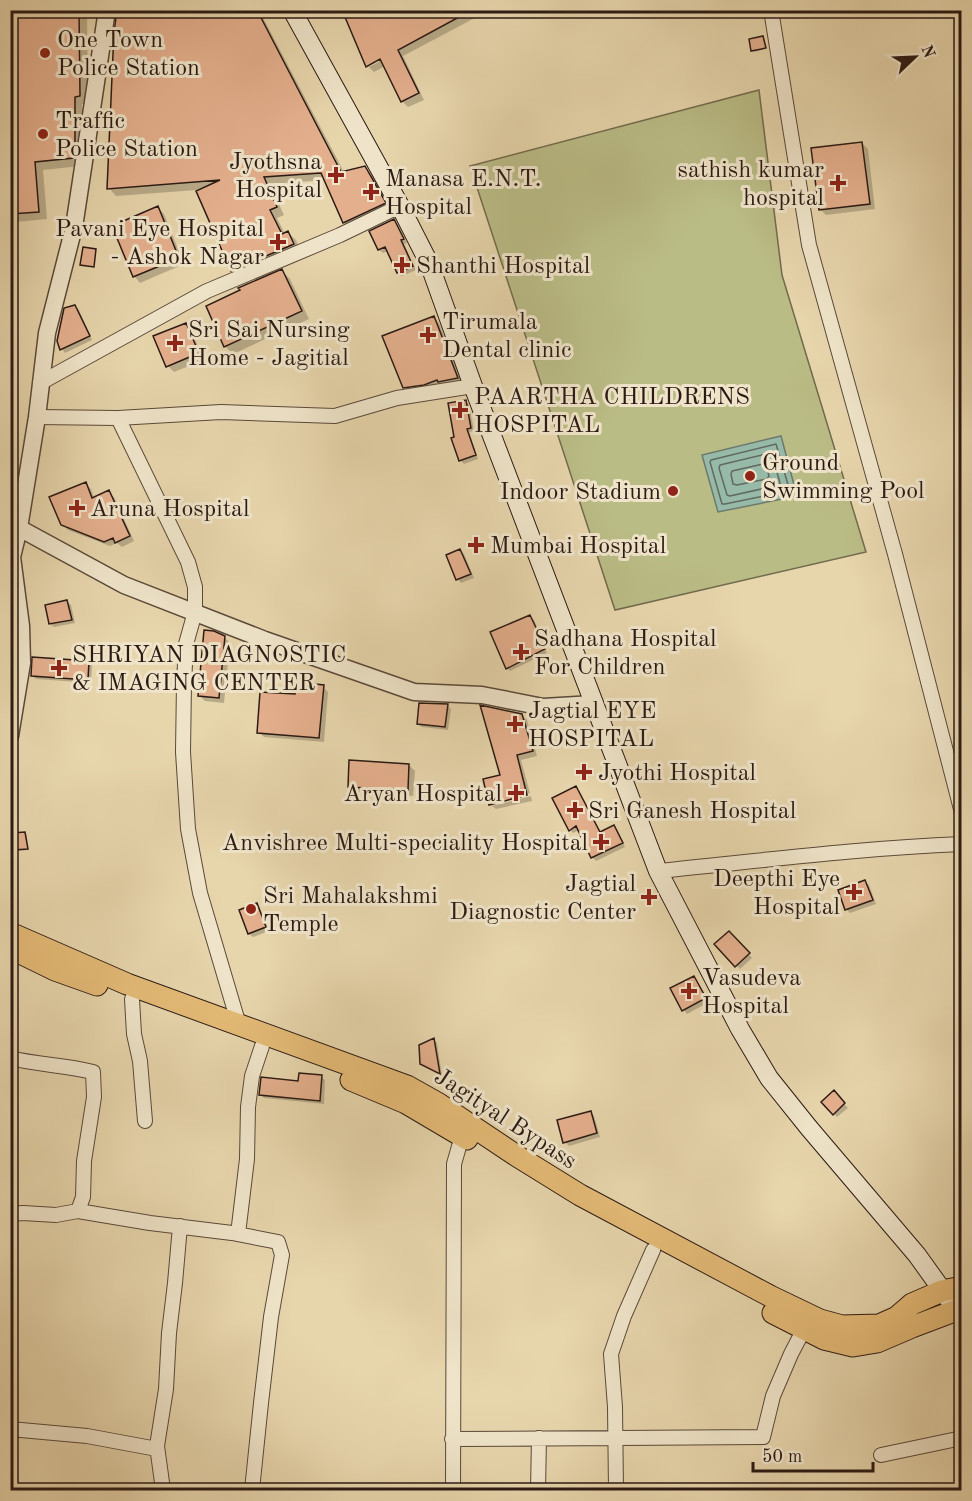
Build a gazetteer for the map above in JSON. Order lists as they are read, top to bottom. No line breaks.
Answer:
{"streets":{"main road":["Jagityal Bypass"]},"places":{"other":["One Town Police Station","Traffic Police Station","Ground Swimming Pool","Indoor Stadium","Sri Mahalakshmi Temple"],"health":["Jyothsna Hospital","sathish kumar hospital","Manasa E.N.T. Hospital","Pavani Eye Hospital - Ashok Nagar","Shanthi Hospital","Tirumala Dental clinic","Sri Sai Nursing Home - Jagitial","PAARTHA CHILDRENS HOSPITAL","Aruna Hospital","Mumbai Hospital","Sadhana Hospital For Children","SHRIYAN DIAGNOSTIC & IMAGING CENTER","Jagtial EYE HOSPITAL","Jyothi Hospital","Aryan Hospital","Sri Ganesh Hospital","Anvishree Multi-speciality Hospital","Deepthi Eye Hospital","Jagtial Diagnostic Center","Vasudeva Hospital"]},"scale_bar":"50 m","north":"top right"}
